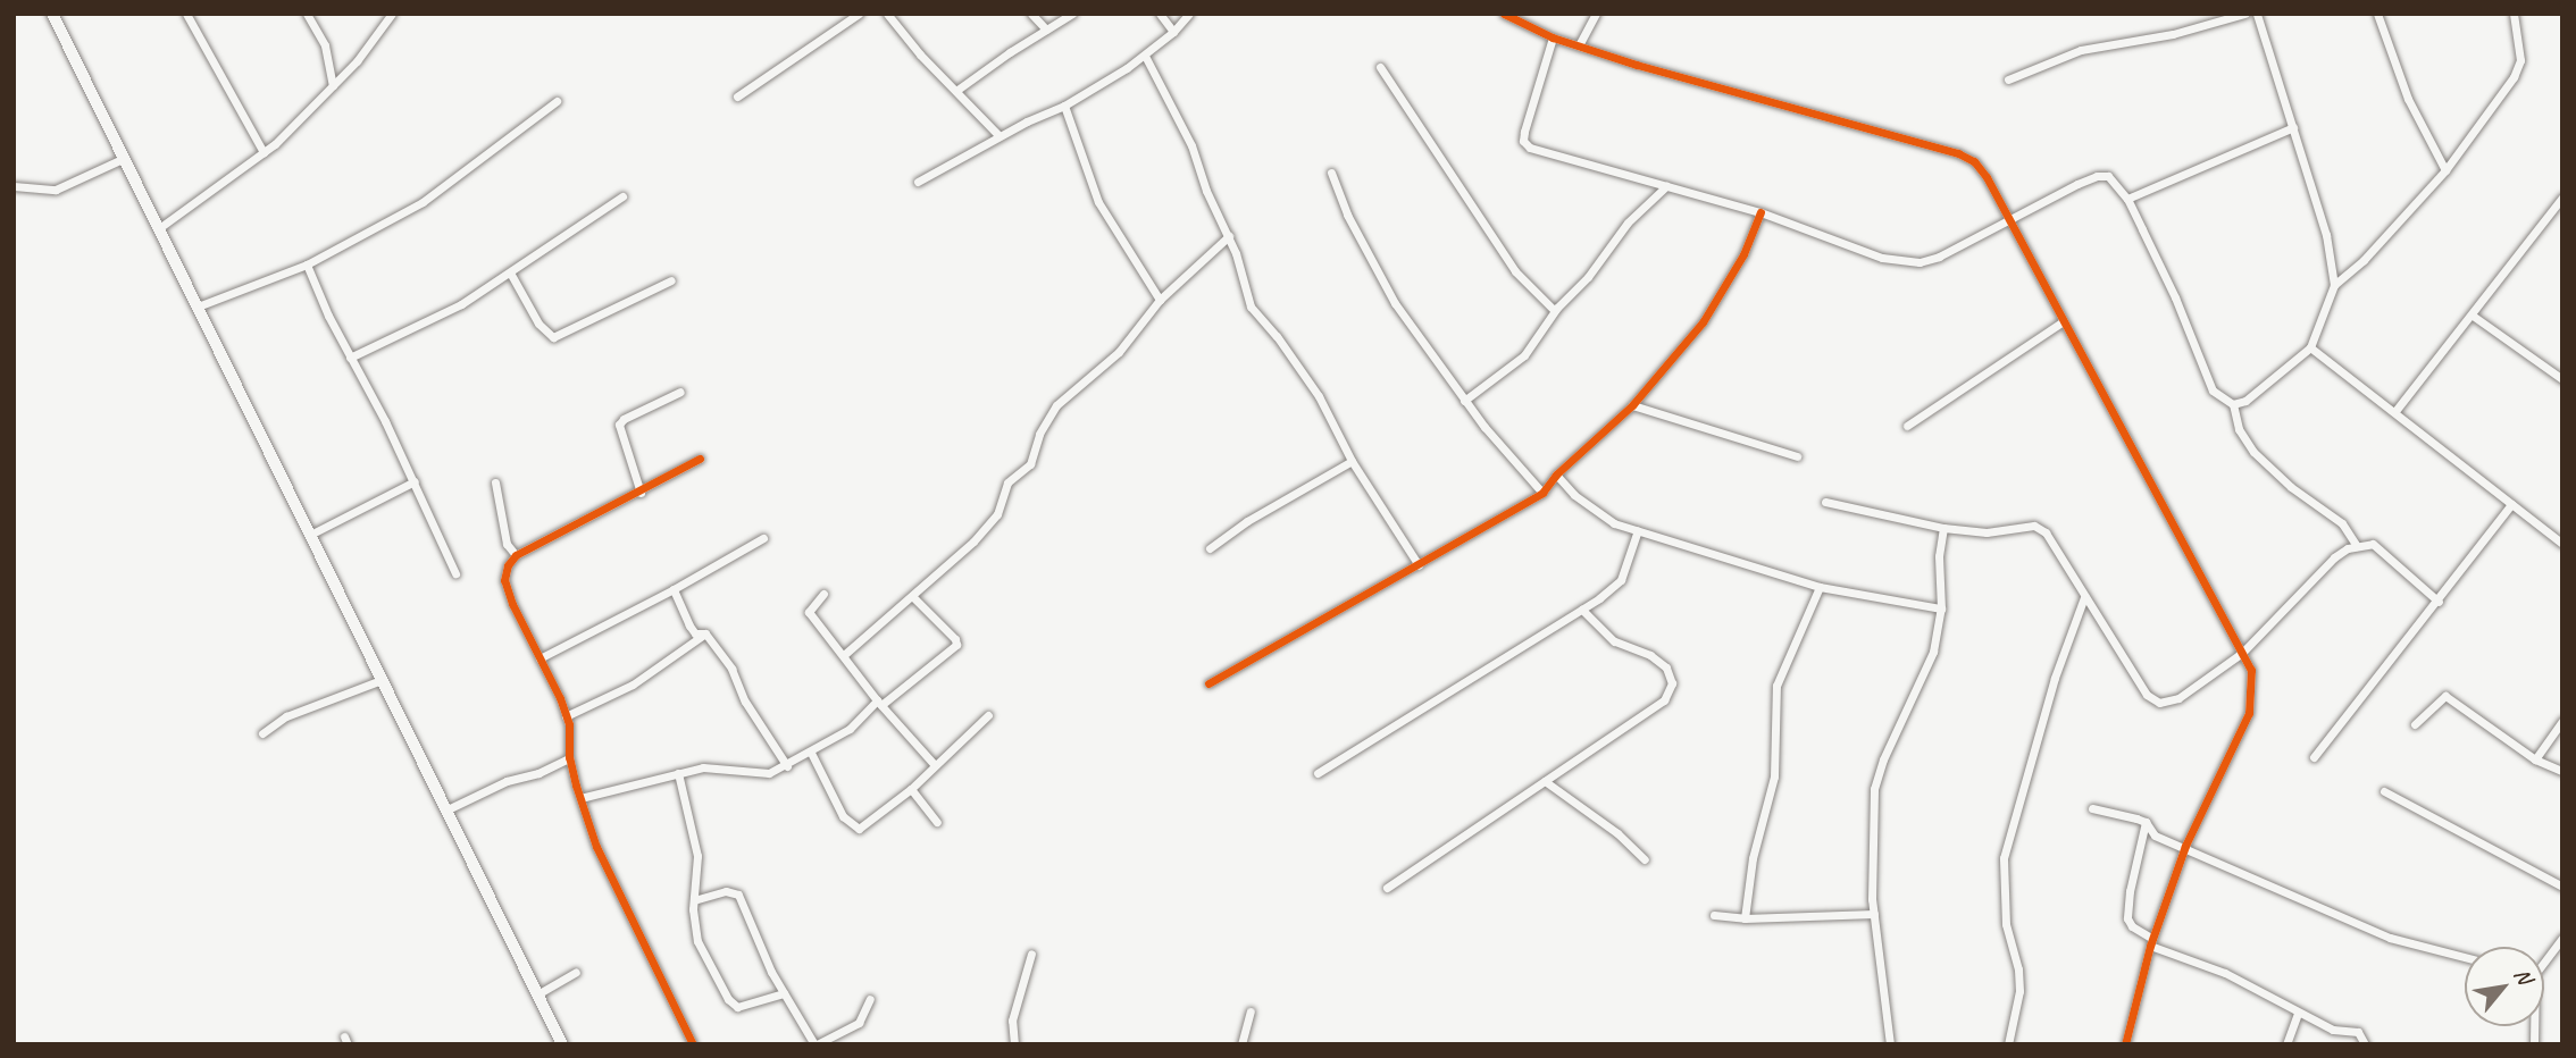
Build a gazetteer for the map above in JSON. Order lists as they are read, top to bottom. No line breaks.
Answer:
{"north":"top right"}
